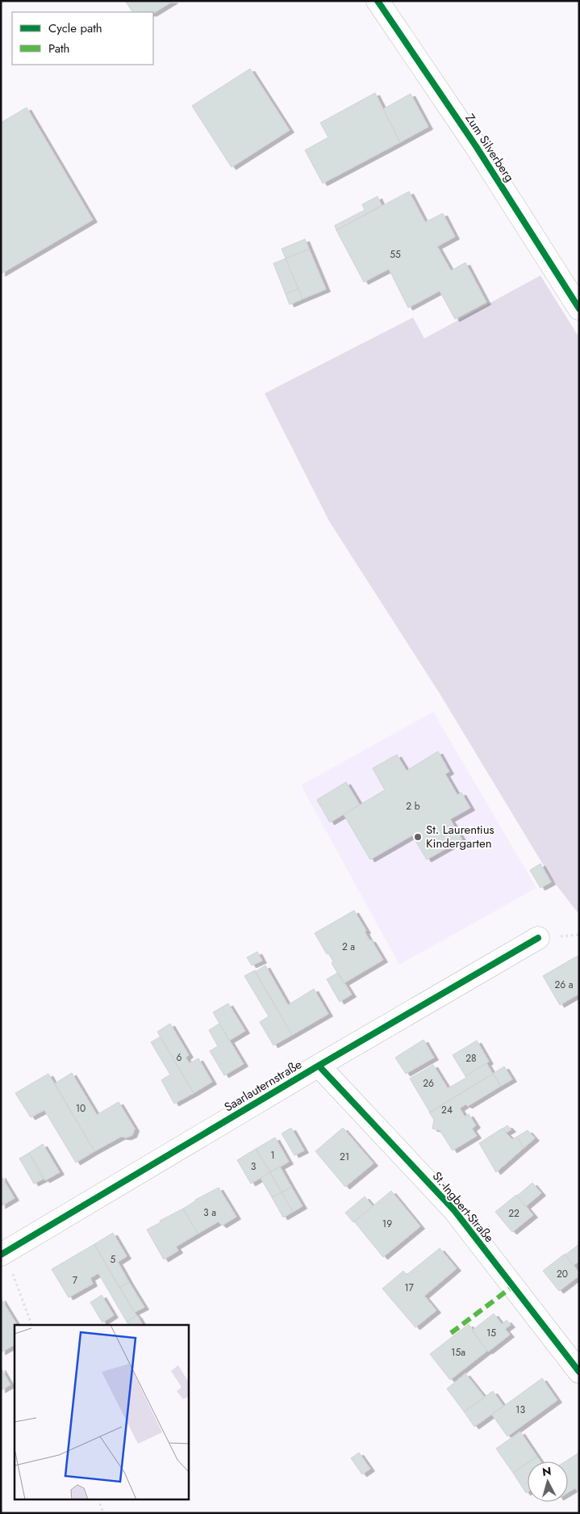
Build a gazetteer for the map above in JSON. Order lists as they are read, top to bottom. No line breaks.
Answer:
{"streets":{"street":["Zum Silverberg","Saarlauternstraße","St.-Ingbert-Straße"]},"crossings":[["Saarlauternstraße","St.-Ingbert-Straße"]],"places":["St. Laurentius Kindergarten"],"house_numbers":["55","2 b","2 a","26 a","6","28","26","10","24","1","21","3","3 a","22","19","5","20","7","17","15","15a","13"],"legend":["Cycle path","Path"],"north":"top"}
